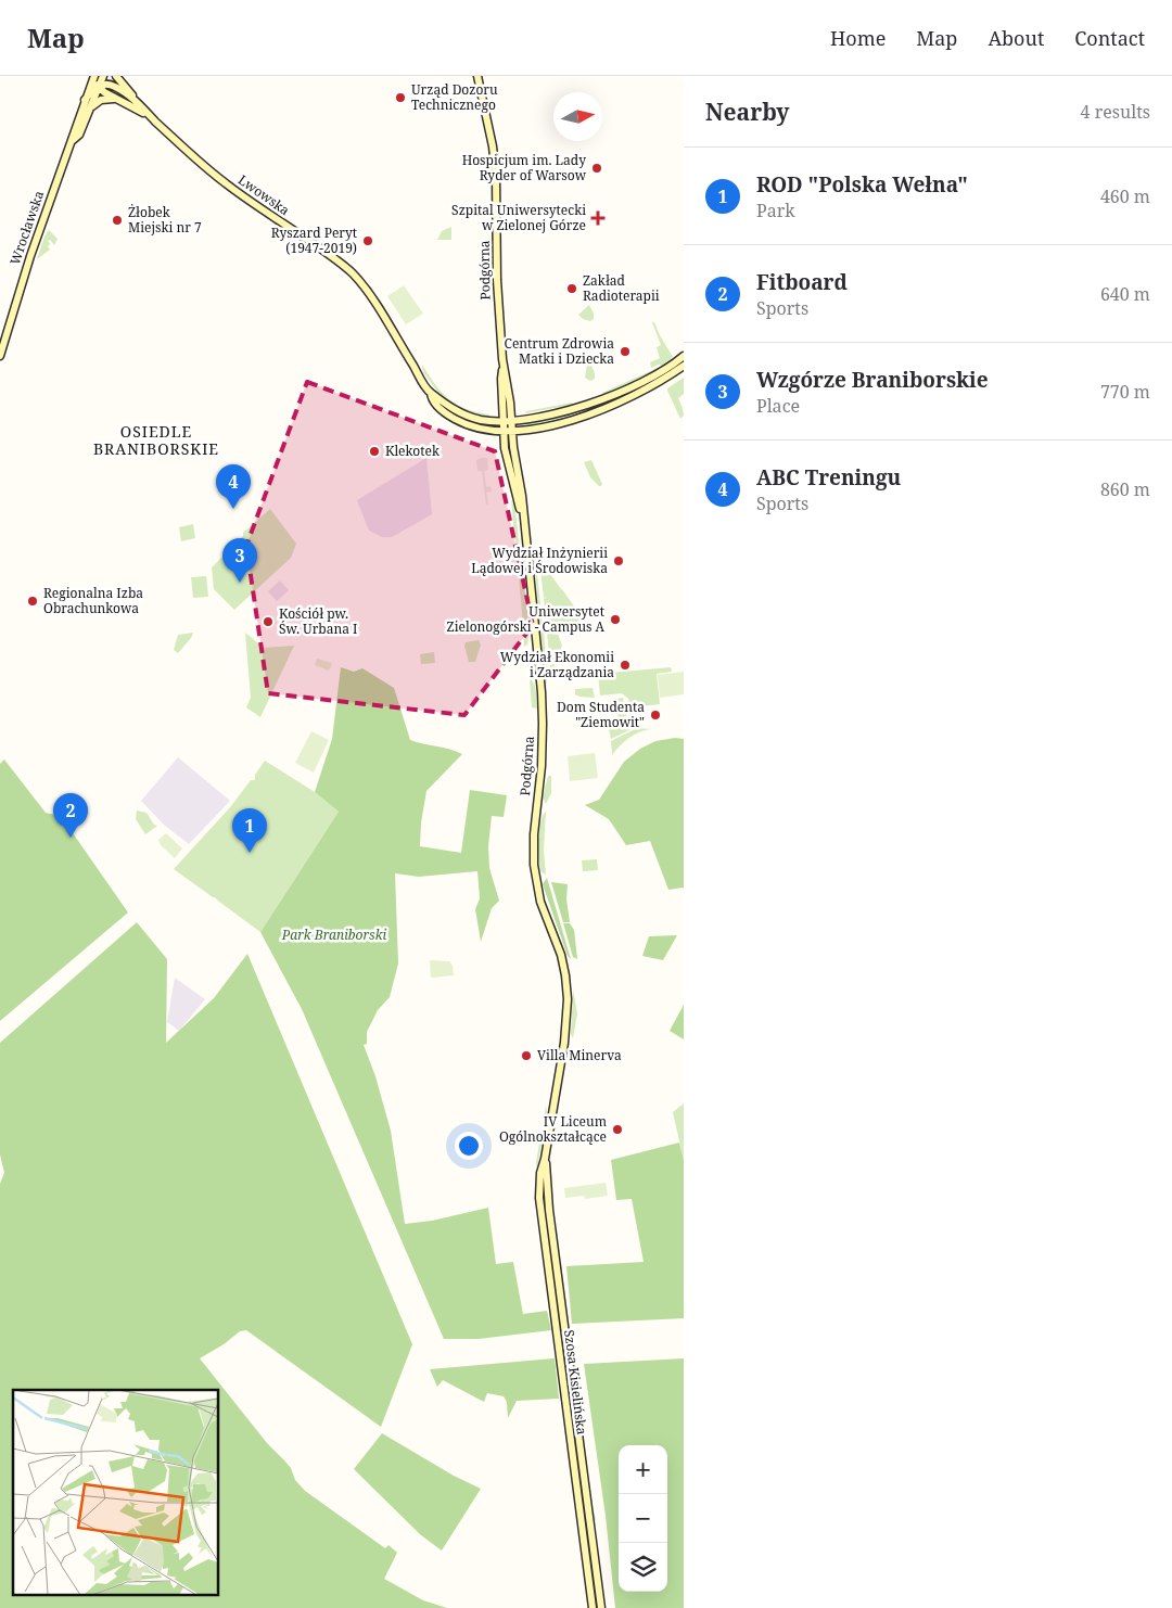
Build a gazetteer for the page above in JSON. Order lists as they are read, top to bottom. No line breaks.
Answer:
{"streets":{"street":["Lwowska","Wrocławska","Podgórna","Szosa Kisielińska"]},"crossings":[["Lwowska","Wrocławska"],["Lwowska","Podgórna"],["Podgórna","Szosa Kisielińska"]],"districts":["OSIEDLE BRANIBORSKIE"],"parks":["Park Braniborski"],"places":{"other":["Urząd Dozoru Technicznego","Hospicjum im. Lady Ryder of Warsow","Żłobek Miejski nr 7","Ryszard Peryt (1947-2019)","Zakład Radioterapii","Centrum Zdrowia Matki i Dziecka","Klekotek","Wydział Inżynierii Lądowej i Środowiska","Regionalna Izba Obrachunkowa","Uniwersytet Zielonogórski - Campus A","Kościół pw. Św. Urbana I","Wydział Ekonomii i Zarządzania","Dom Studenta \"Ziemowit\"","Villa Minerva","IV Liceum Ogólnokształcące"],"health":["Szpital Uniwersytecki w Zielonej Górze"]},"north":"right","page":{"header":"Map","nav":["Home","Map","About","Contact"],"heading":["Nearby","4 results"],"list":[{"mark":"1","name":"ROD \"Polska Wełna\"","note":"Park","value":"460 m"},{"mark":"2","name":"Fitboard","note":"Sports","value":"640 m"},{"mark":"3","name":"Wzgórze Braniborskie","note":"Place","value":"770 m"},{"mark":"4","name":"ABC Treningu","note":"Sports","value":"860 m"}],"pins":["4","3","2","1"],"map_buttons":["+","−"]}}
